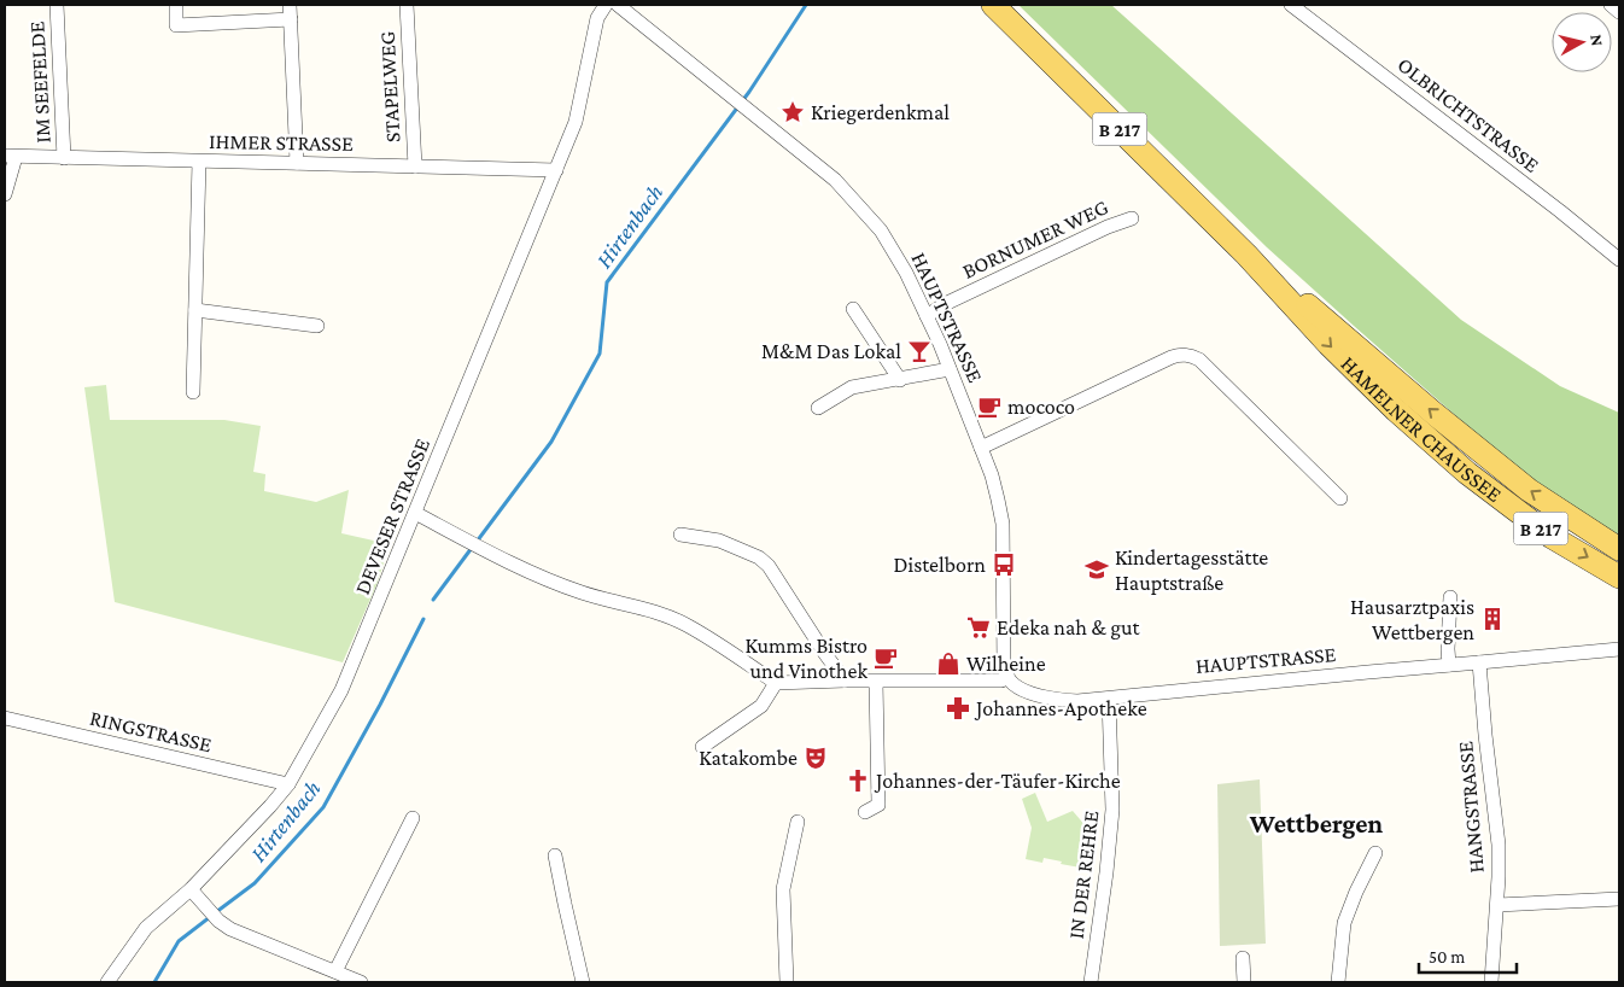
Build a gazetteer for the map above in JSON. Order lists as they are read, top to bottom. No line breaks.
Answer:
{"streets":{"main road":["B 217","HAMELNER CHAUSSEE"],"street":["IM SEEFELDE","STAPELWEG","OLBRICHTSTRASSE","IHMER STRASSE","BORNUMER WEG","HAUPTSTRASSE","DEVESER STRASSE","RINGSTRASSE","HANGSTRASSE","IN DER REHRE"]},"crossings":[["IM SEEFELDE","IHMER STRASSE"],["STAPELWEG","IHMER STRASSE"],["IHMER STRASSE","DEVESER STRASSE"],["BORNUMER WEG","HAUPTSTRASSE"],["HAUPTSTRASSE","HANGSTRASSE"],["HAUPTSTRASSE","IN DER REHRE"],["DEVESER STRASSE","RINGSTRASSE"]],"districts":["Wettbergen"],"water":["Hirtenbach"],"places":{"place":["Kriegerdenkmal"],"bar":["M&M Das Lokal"],"cafe":["mococo","Kumms Bistro und Vinothek"],"bus stop":["Distelborn"],"school or university":["Kindertagesstätte Hauptstraße"],"building":["Hausarztpaxis Wettbergen"],"supermarket":["Edeka nah & gut"],"shop":["Wilheine"],"pharmacy":["Johannes-Apotheke"],"theatre":["Katakombe"],"church":["Johannes-der-Täufer-Kirche"]},"scale_bar":"50 m","north":"right"}
